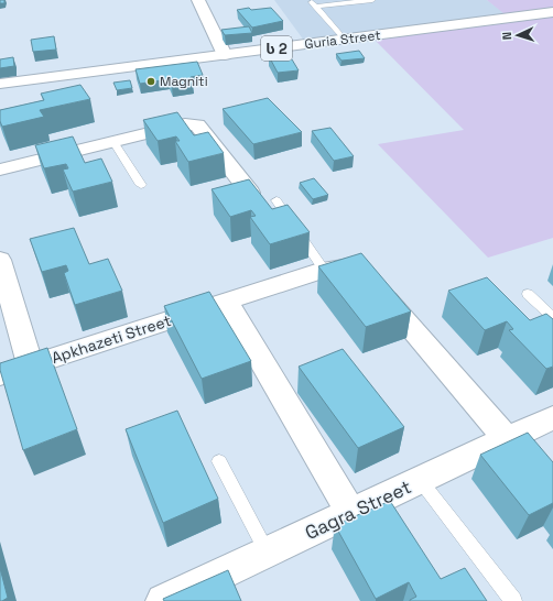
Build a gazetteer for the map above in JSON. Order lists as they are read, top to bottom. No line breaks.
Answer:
{"streets":{"main road":["Guria Street","ს 2","Apkhazeti Street","Gagra Street"]},"crossings":[["Apkhazeti Street","Gagra Street"]],"places":["Magniti"],"north":"left"}
